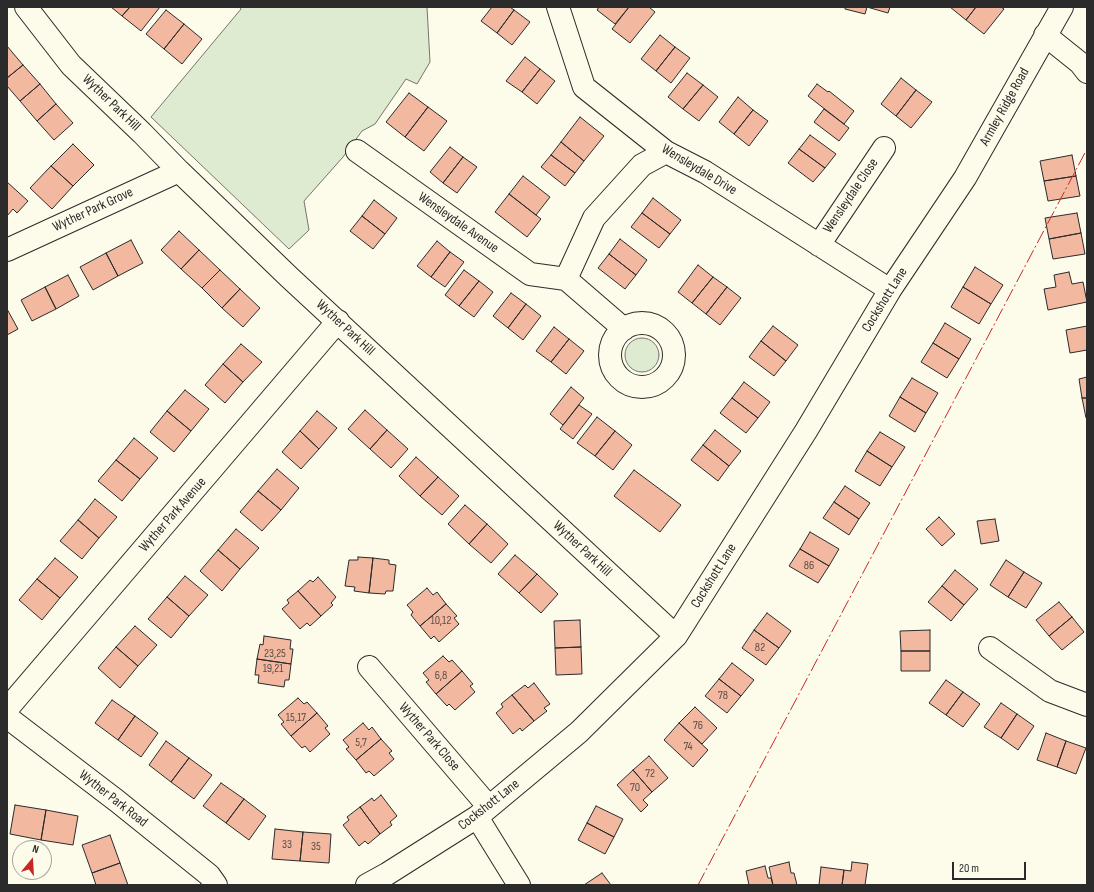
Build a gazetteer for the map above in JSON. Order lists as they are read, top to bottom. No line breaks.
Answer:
{"streets":{"street":["Wyther Park Hill","Armley Ridge Road","Wensleydale Drive","Wensleydale Close","Wyther Park Grove","Wensleydale Avenue","Cockshott Lane","Wyther Park Avenue","Wyther Park Close","Wyther Park Road"]},"crossings":[["Wyther Park Hill","Wyther Park Grove"],["Wyther Park Hill","Cockshott Lane"],["Wyther Park Hill","Wyther Park Avenue"],["Armley Ridge Road","Cockshott Lane"],["Wensleydale Drive","Wensleydale Close"],["Wensleydale Drive","Cockshott Lane"],["Cockshott Lane","Wyther Park Close"]],"house_numbers":["86","10,12","82","23,25","19,21","6,8","78","15,17","76","5,7","74","72","70","33","35"],"scale_bar":"20 m","north":"top"}
